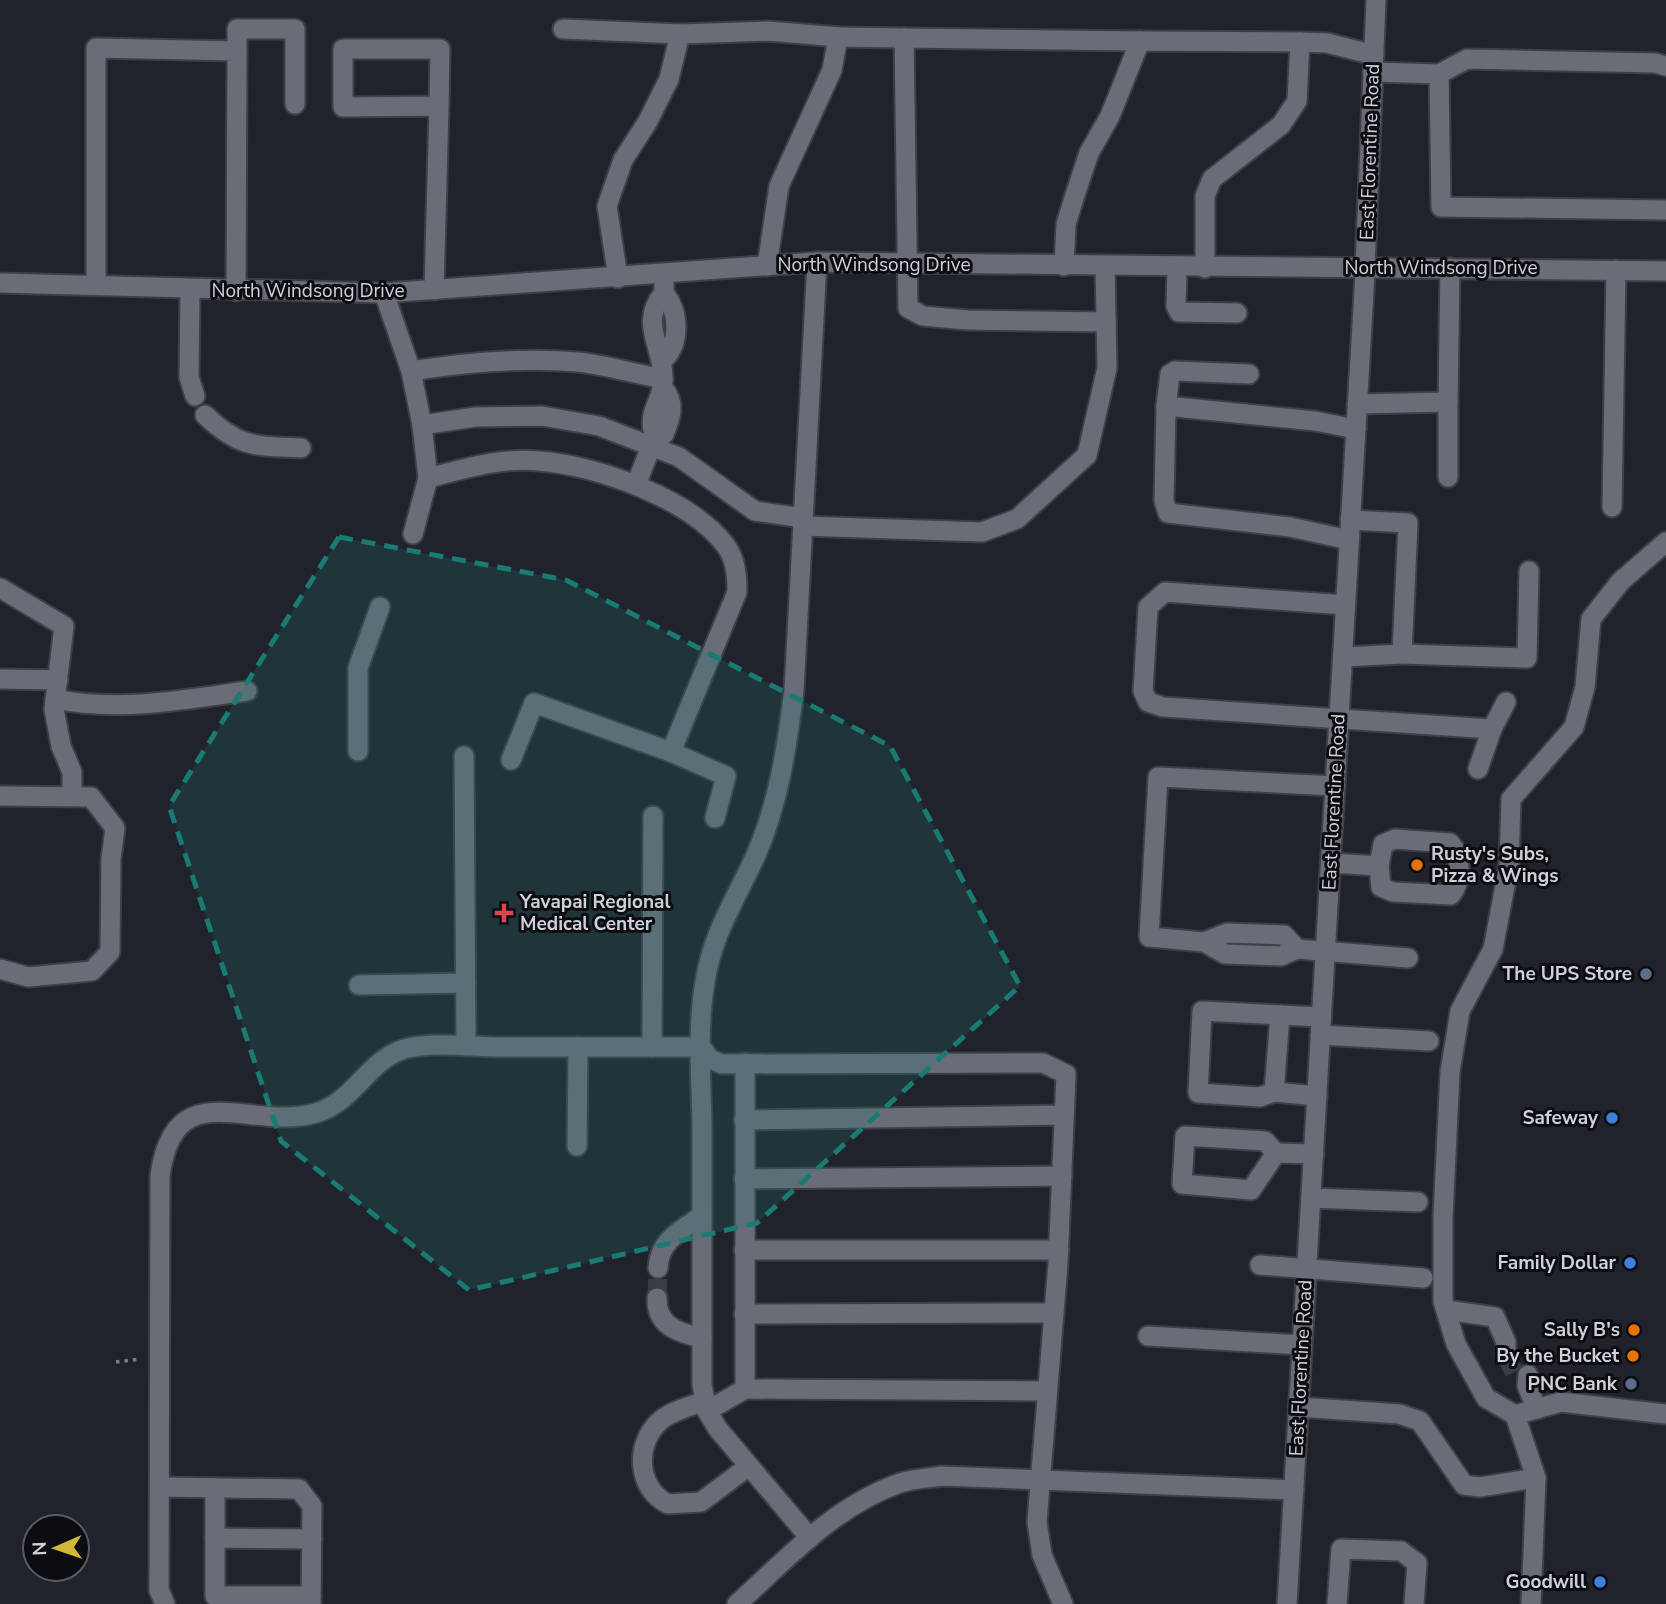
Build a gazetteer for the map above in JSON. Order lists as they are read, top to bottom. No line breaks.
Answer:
{"streets":{"street":["East Florentine Road","North Windsong Drive"]},"crossings":[["East Florentine Road","North Windsong Drive"]],"places":{"other":["Rusty's Subs, Pizza & Wings","The UPS Store","Safeway","Family Dollar","Sally B's","By the Bucket","PNC Bank","Goodwill"],"health":["Yavapai Regional Medical Center"]},"north":"left"}
